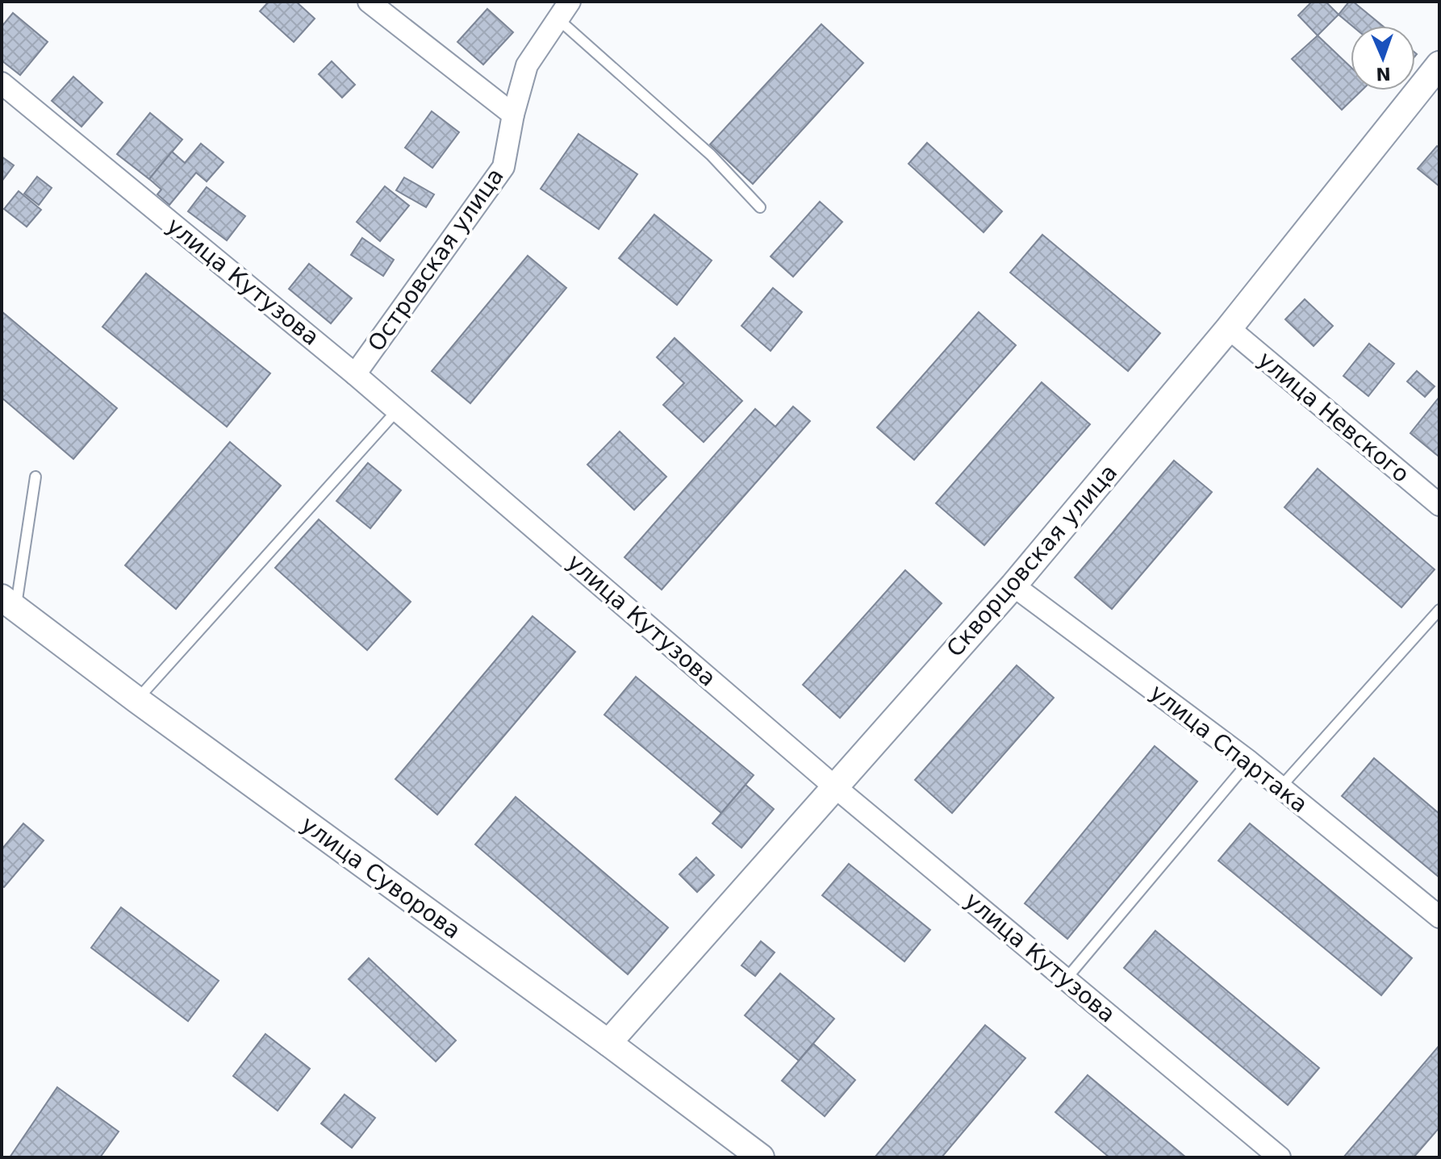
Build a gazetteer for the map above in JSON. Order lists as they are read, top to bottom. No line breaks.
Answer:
{"streets":{"street":["Островская улица","улица Кутузова","улица Невского","Скворцовская улица","улица Спартака","улица Суворова"]},"crossings":[["Островская улица","улица Кутузова"],["улица Кутузова","Скворцовская улица"],["улица Невского","Скворцовская улица"],["Скворцовская улица","улица Спартака"],["Скворцовская улица","улица Суворова"]],"north":"bottom"}
